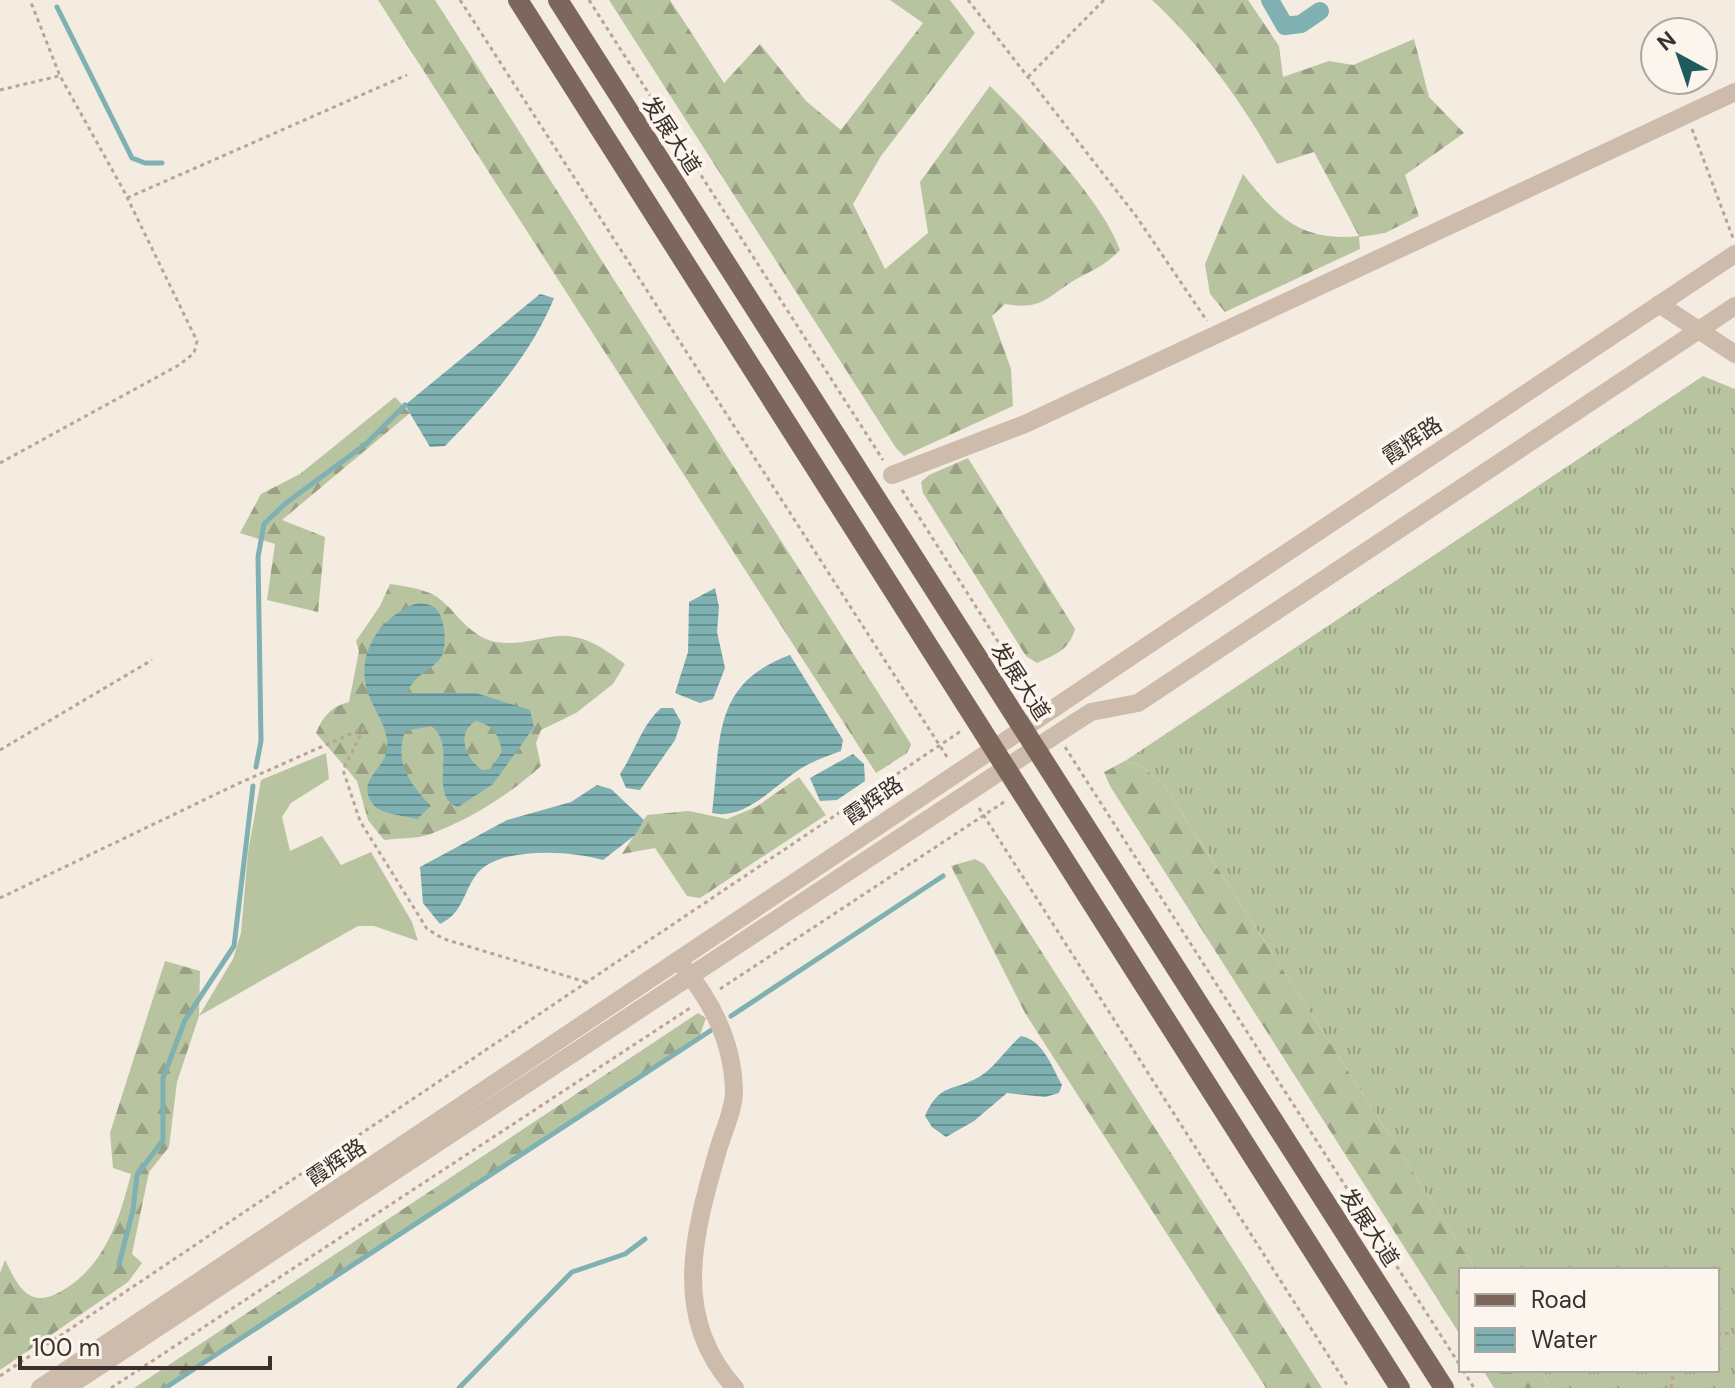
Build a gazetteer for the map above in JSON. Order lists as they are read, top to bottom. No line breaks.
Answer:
{"streets":{"main road":["发展大道"],"street":["霞辉路"]},"crossings":[["发展大道","霞辉路"]],"legend":["Road","Water"],"scale_bar":"100 m","north":"top left"}
